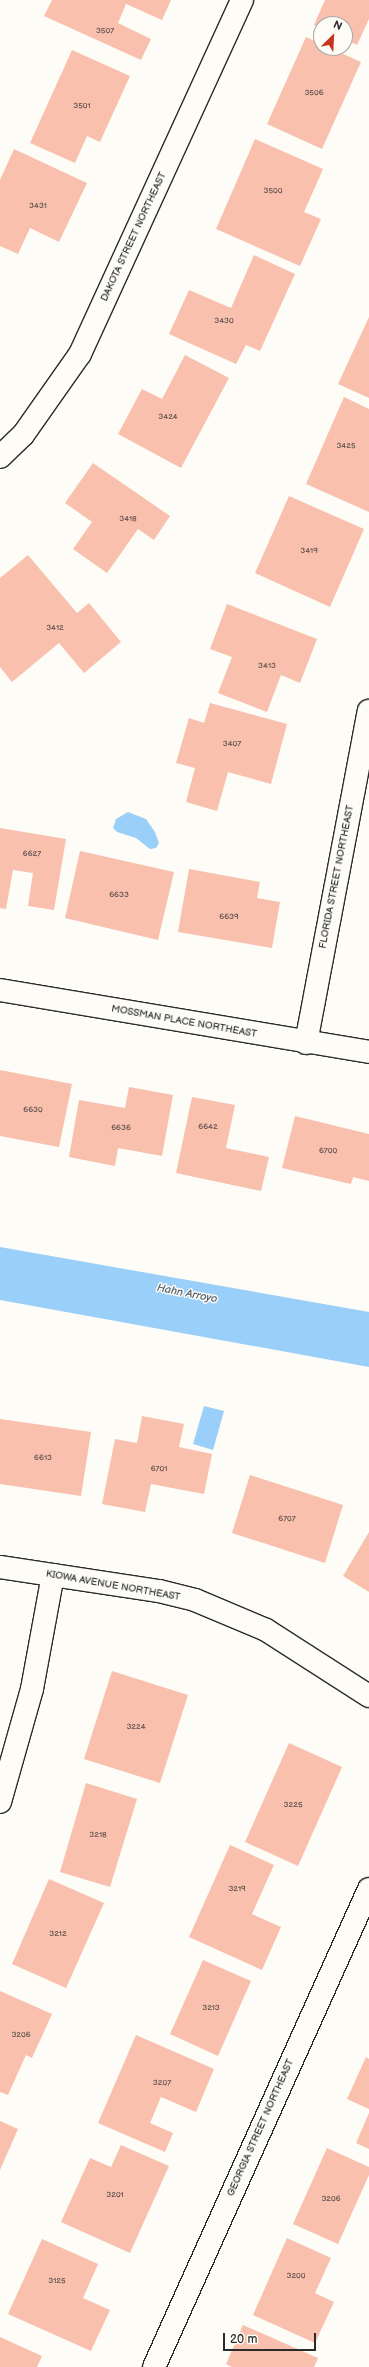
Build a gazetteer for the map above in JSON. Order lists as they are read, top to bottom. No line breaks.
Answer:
{"streets":{"street":["DAKOTA STREET NORTHEAST","FLORIDA STREET NORTHEAST","MOSSMAN PLACE NORTHEAST","KIOWA AVENUE NORTHEAST","GEORGIA STREET NORTHEAST"]},"crossings":[["FLORIDA STREET NORTHEAST","MOSSMAN PLACE NORTHEAST"]],"water":["Hahn Arroyo"],"house_numbers":["3507","3506","3501","3500","3431","3430","3424","3425","3418","3419","3412","3413","3407","6627","6633","6639","6630","6642","6636","6700","6613","6701","6707","3224","3225","3218","3219","3212","3213","3206","3207","3201","3206","3200","3125"],"scale_bar":"20 m","north":"top right"}
